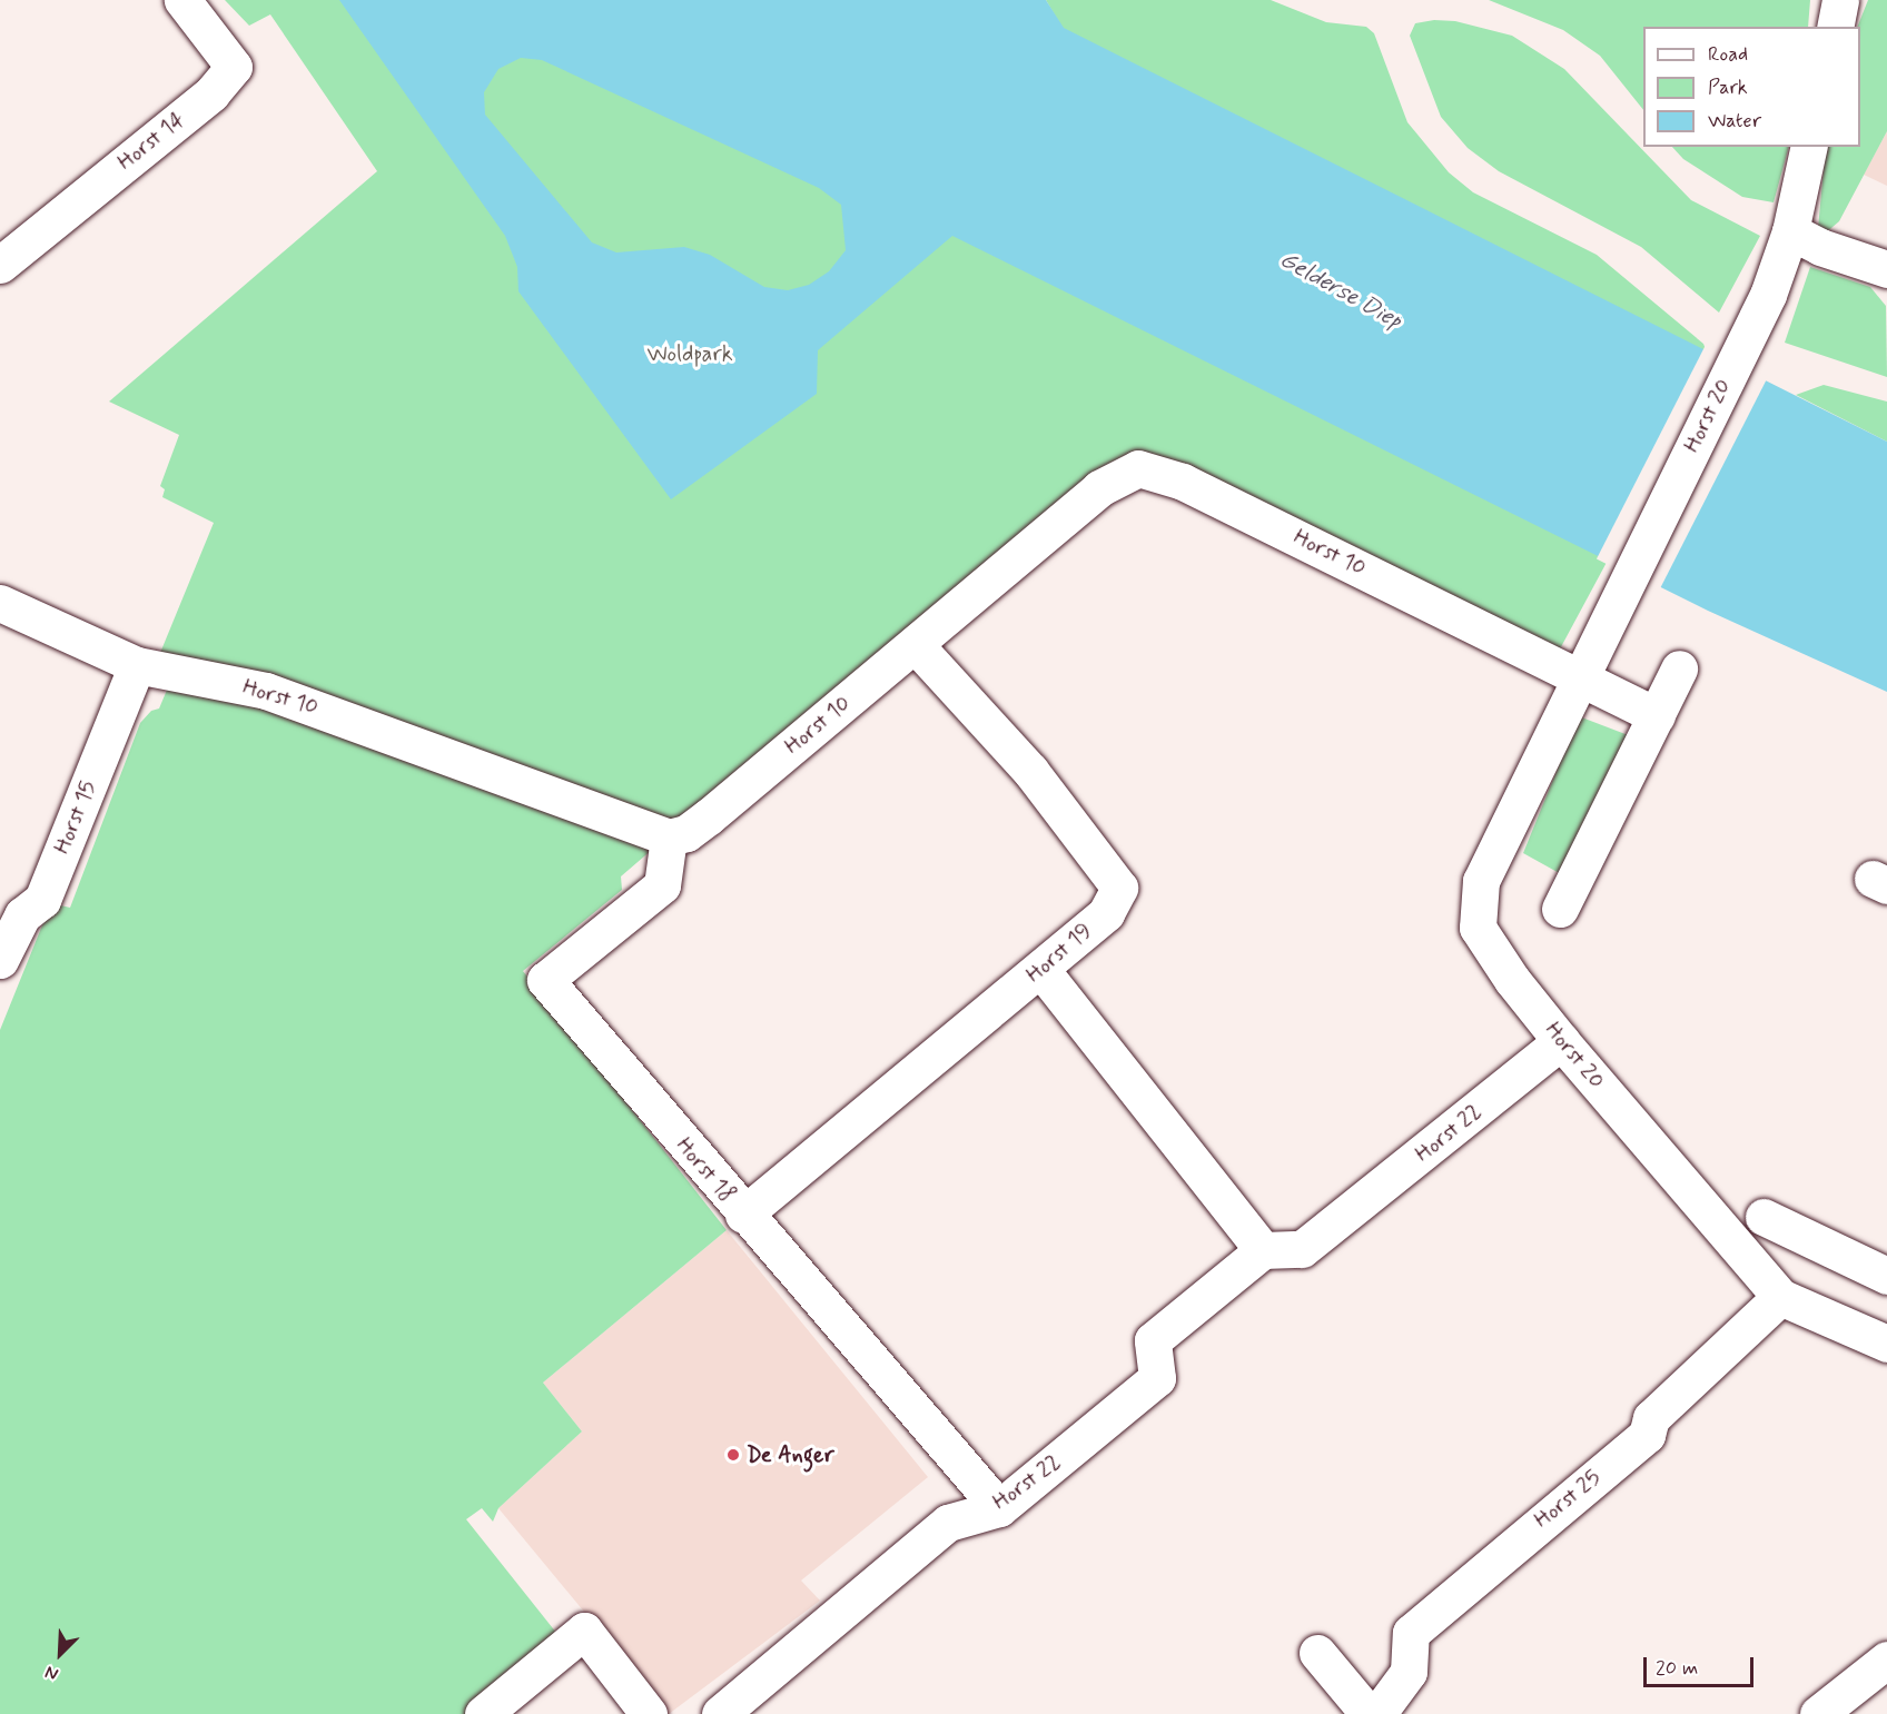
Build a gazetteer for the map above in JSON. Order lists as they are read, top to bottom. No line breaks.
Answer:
{"streets":{"street":["Horst 14","Horst 20","Horst 10","Horst 15","Horst 19","Horst 22","Horst 18","Horst 25"]},"crossings":[["Horst 20","Horst 10"],["Horst 20","Horst 22"],["Horst 20","Horst 25"],["Horst 10","Horst 15"],["Horst 10","Horst 19"],["Horst 10","Horst 18"],["Horst 19","Horst 18"],["Horst 22","Horst 18"]],"water":["Gelderse Diep"],"parks":["Woldpark"],"places":["De Anger"],"legend":["Road","Park","Water"],"scale_bar":"20 m","north":"bottom left"}
